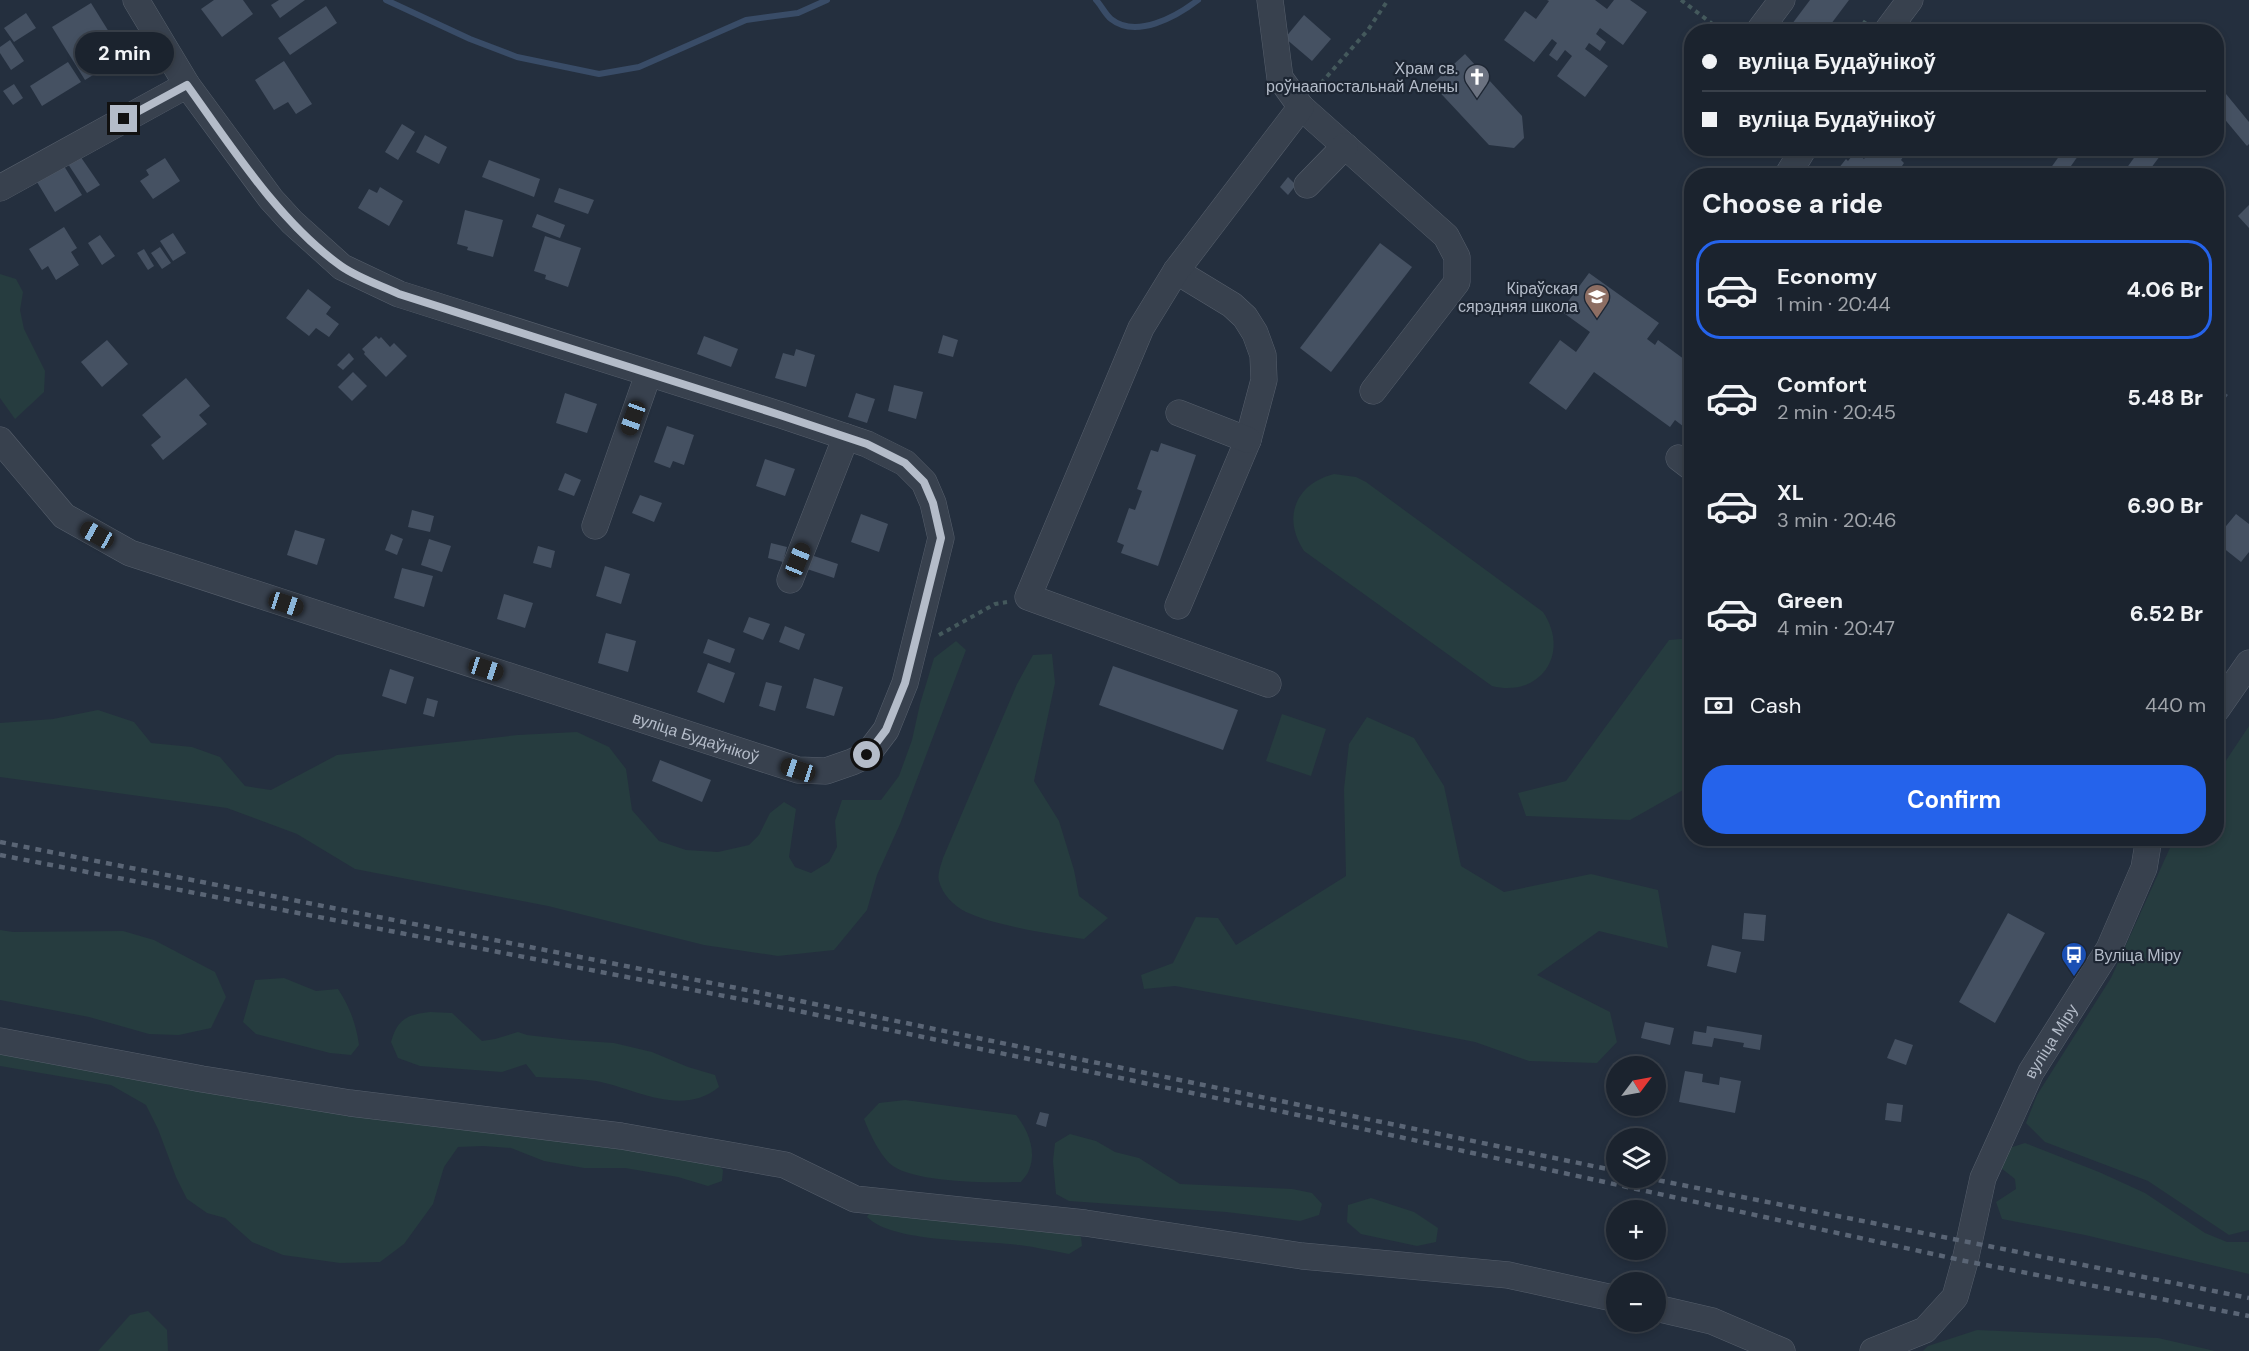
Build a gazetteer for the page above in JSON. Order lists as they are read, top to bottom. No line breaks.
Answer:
{"streets":{"street":["вуліца Будаўнікоў","вуліца Міру"]},"places":{"church":["Храм св. роўнаапостальнай Алены"],"school or university":["Кіраўская сярэдняя школа"],"bus stop":["Вуліца Міру"]},"north":"top right","page":{"banner":["вуліца Будаўнікоў","вуліца Будаўнікоў"],"bubble":"2 min","heading":"Choose a ride","list":[{"name":"Economy","note":"1 min · 20:44","value":"4.06 Br"},{"name":"Comfort","note":"2 min · 20:45","value":"5.48 Br"},{"name":"XL","note":"3 min · 20:46","value":"6.90 Br"},{"name":"Green","note":"4 min · 20:47","value":"6.52 Br"}],"pay":["Cash","440 m"],"buttons":"Confirm","map_buttons":["+","−"]}}
